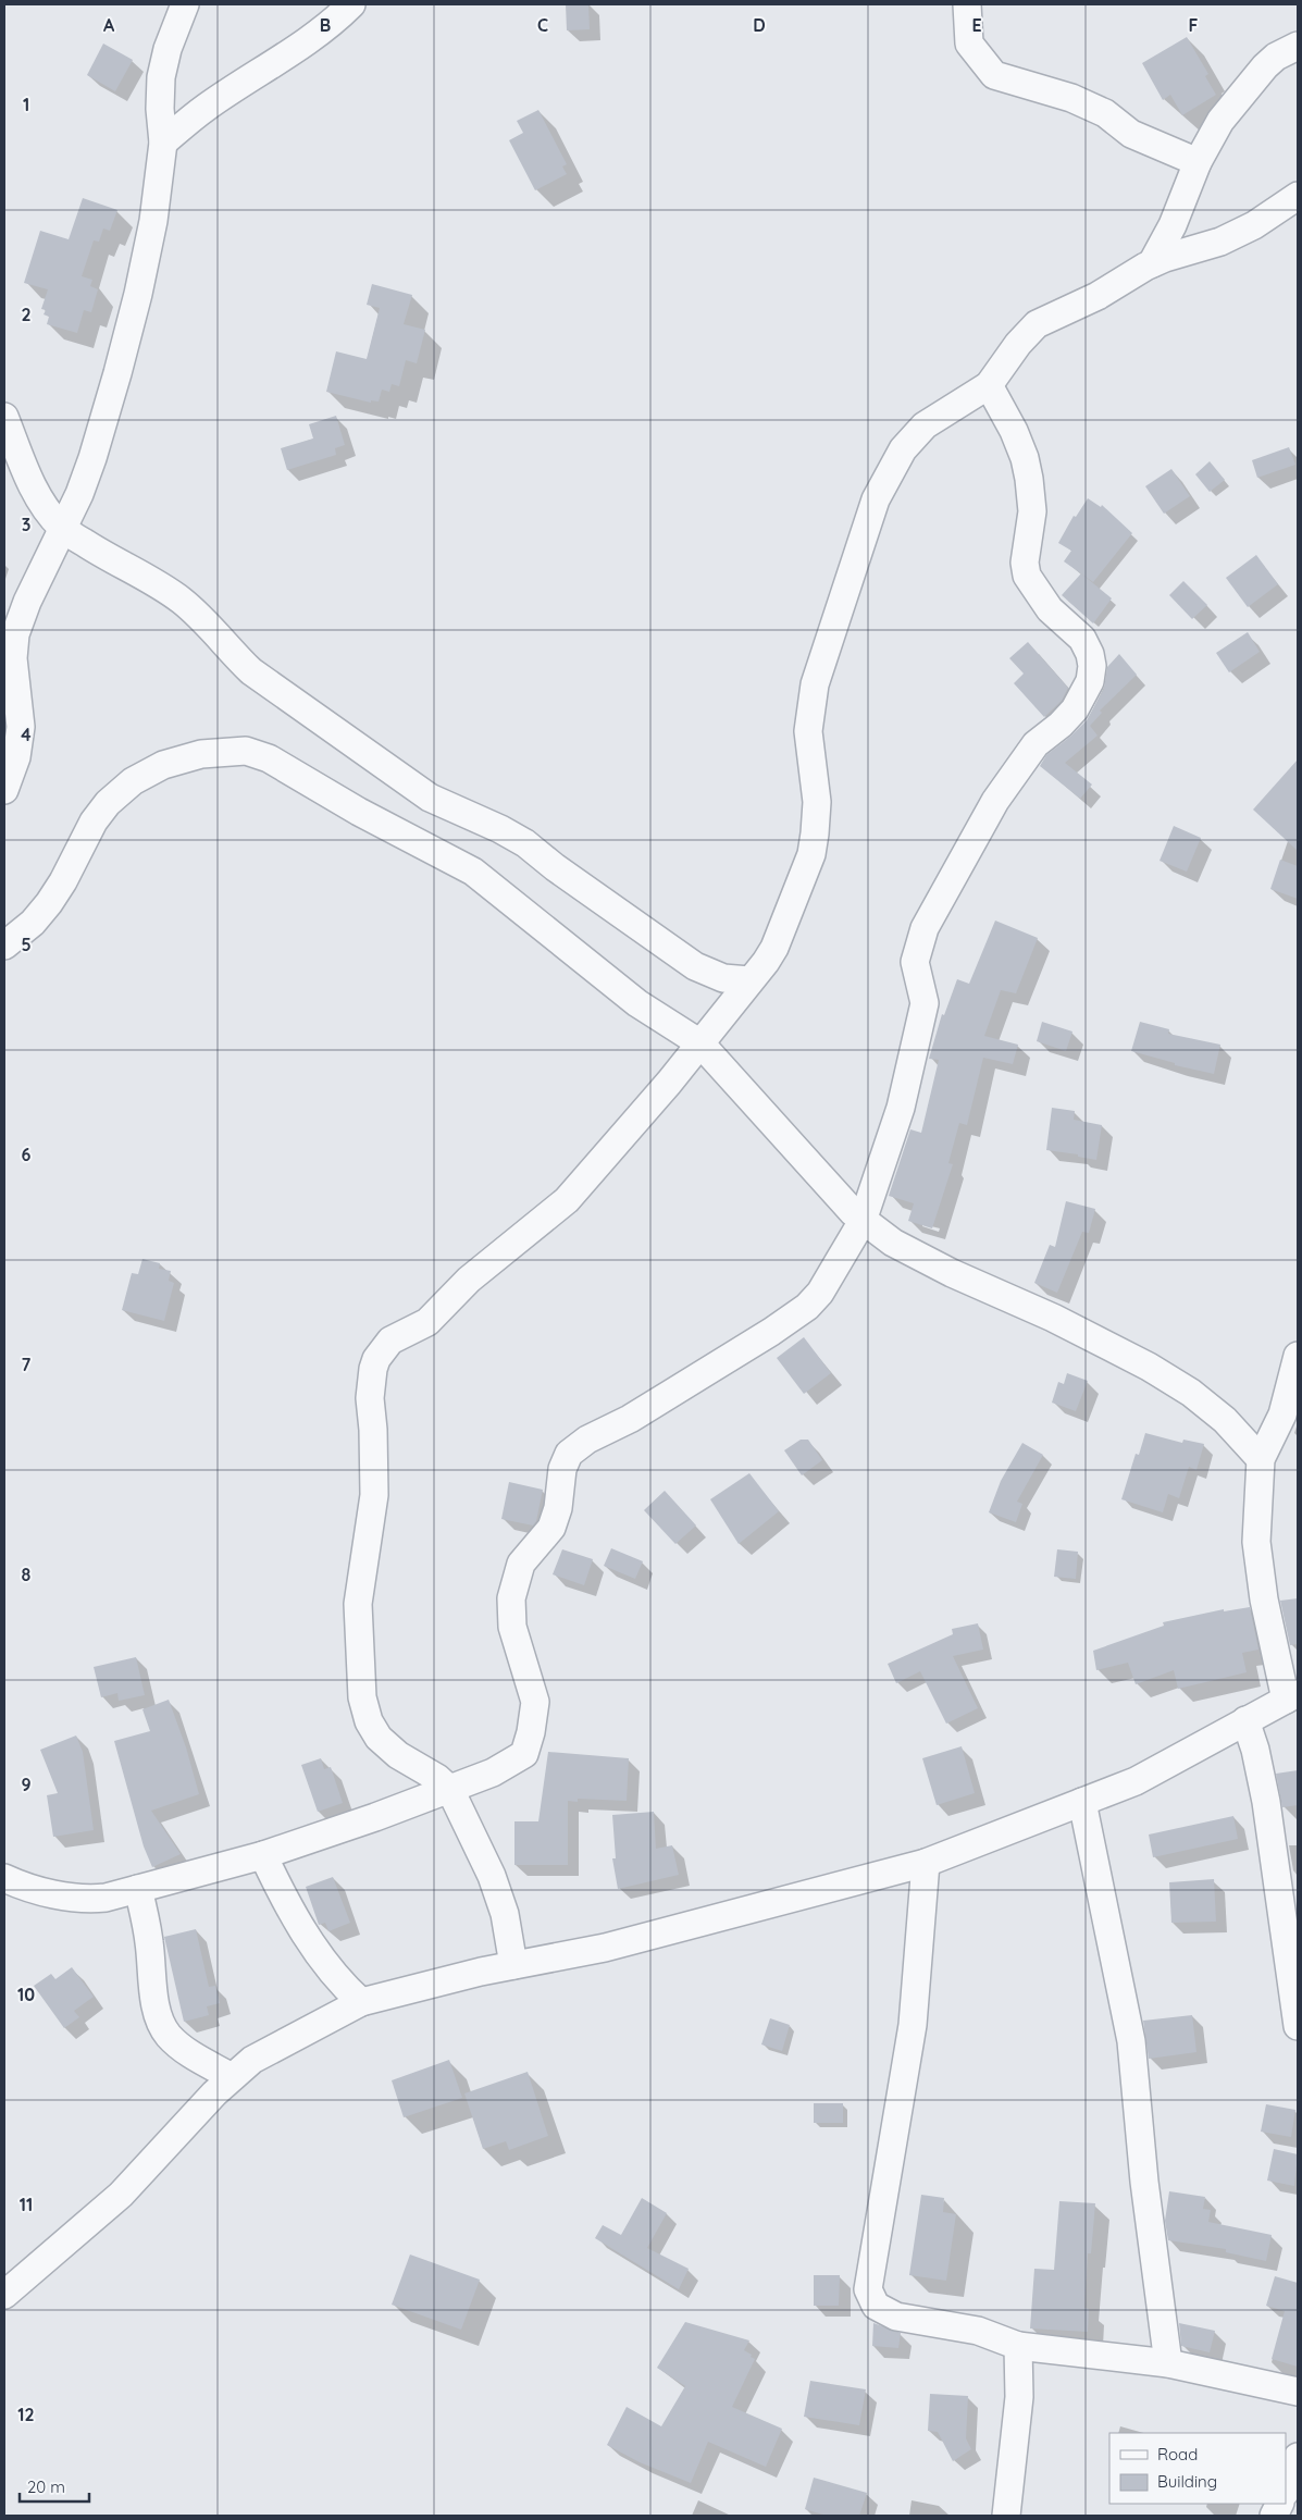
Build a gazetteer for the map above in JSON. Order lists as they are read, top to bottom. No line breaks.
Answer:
{"legend":["Road","Building"],"scale_bar":"20 m","grid":{"columns":["A","B","C","D","E","F"],"rows":["1","2","3","4","5","6","7","8","9","10","11","12"]}}
